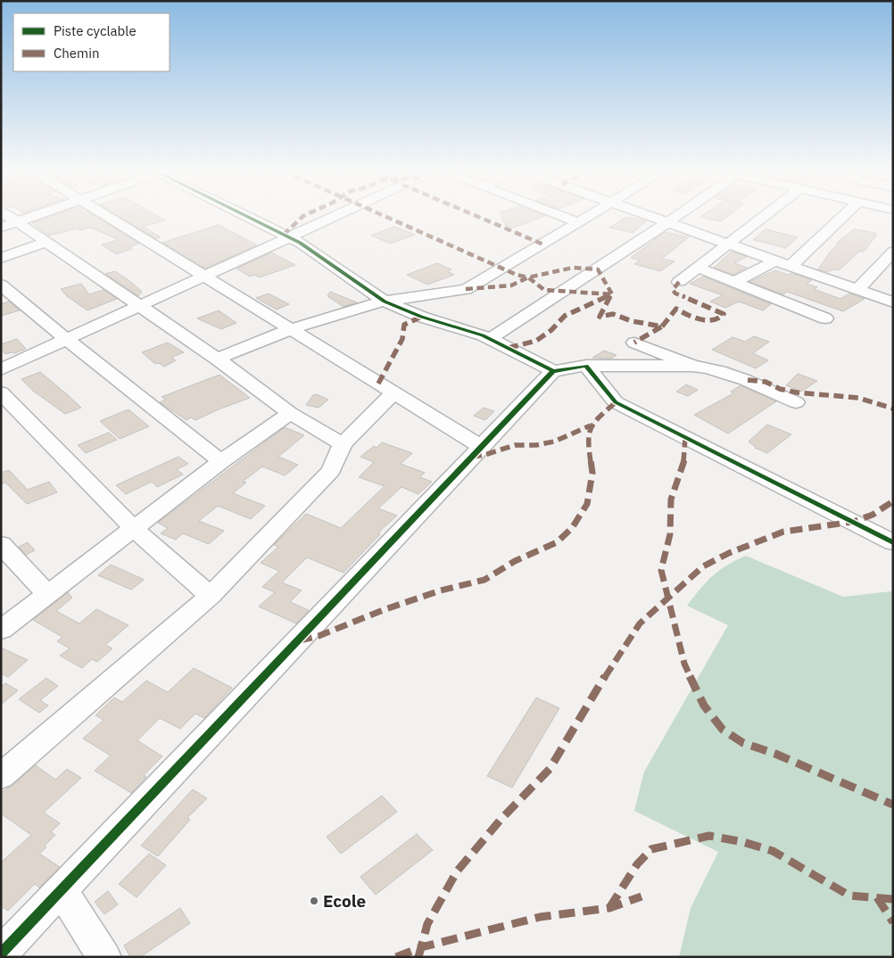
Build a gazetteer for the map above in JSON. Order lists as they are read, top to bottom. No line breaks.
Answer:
{"places":["Ecole"],"legend":["Piste cyclable","Chemin"]}
